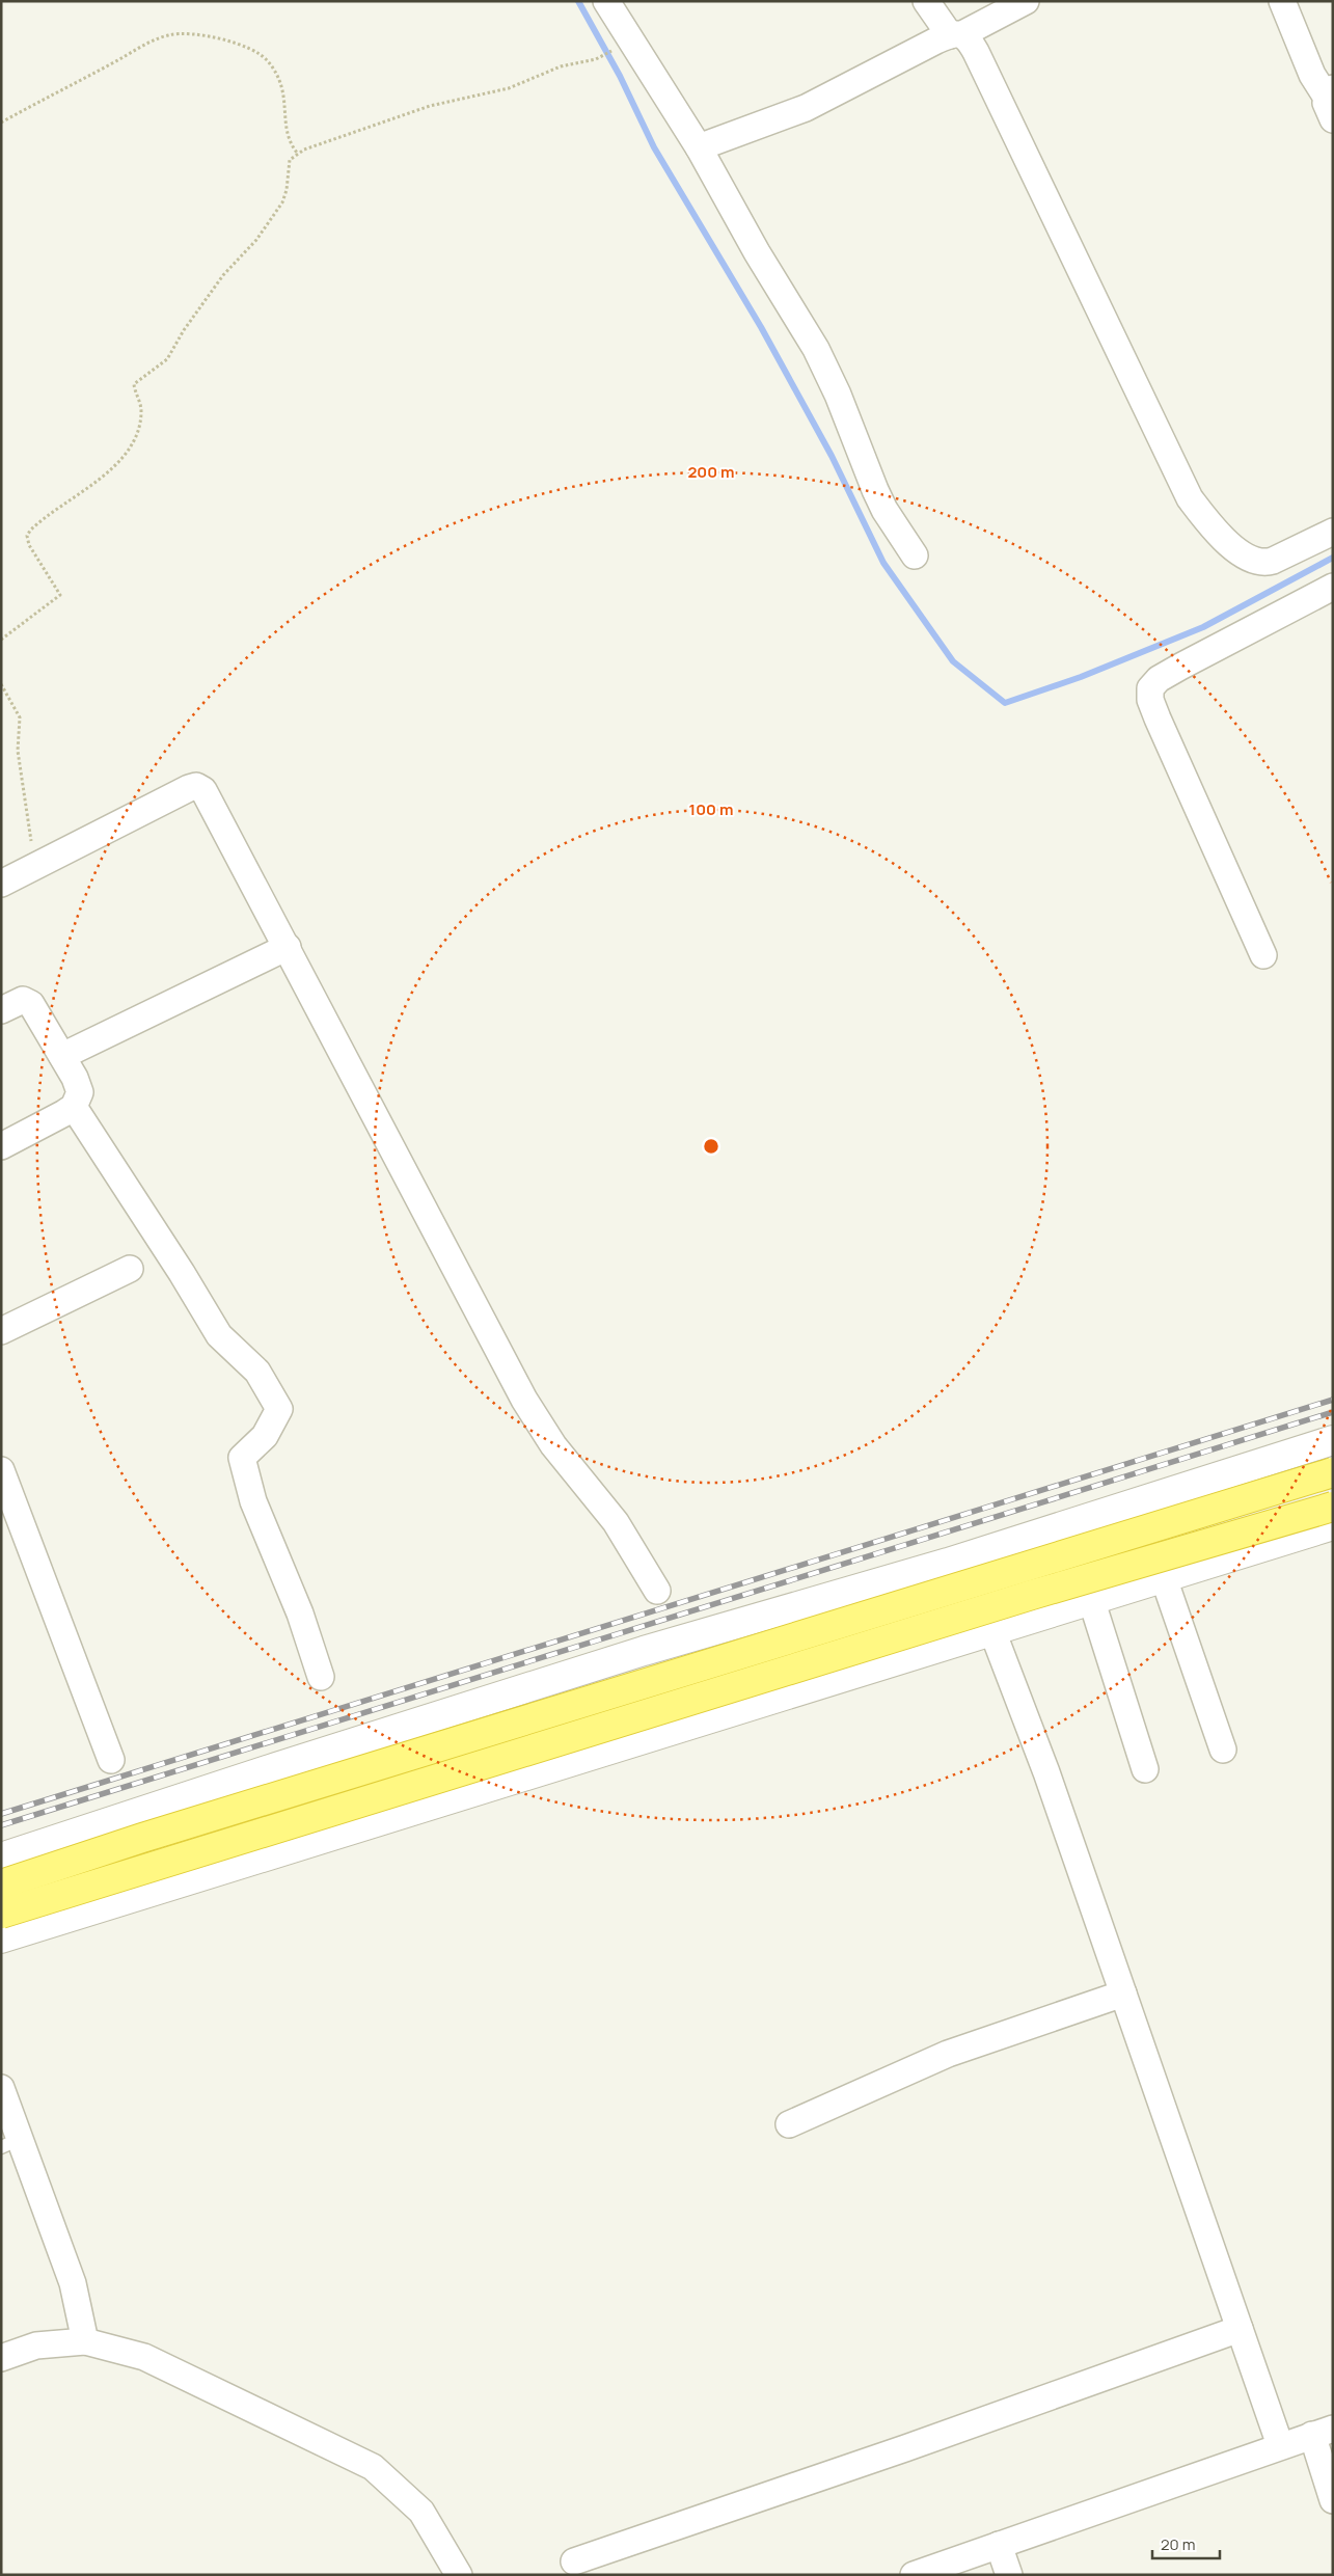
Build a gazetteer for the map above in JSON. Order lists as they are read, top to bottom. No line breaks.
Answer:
{"scale_bar":"20 m","rings":["200 m","100 m"]}
